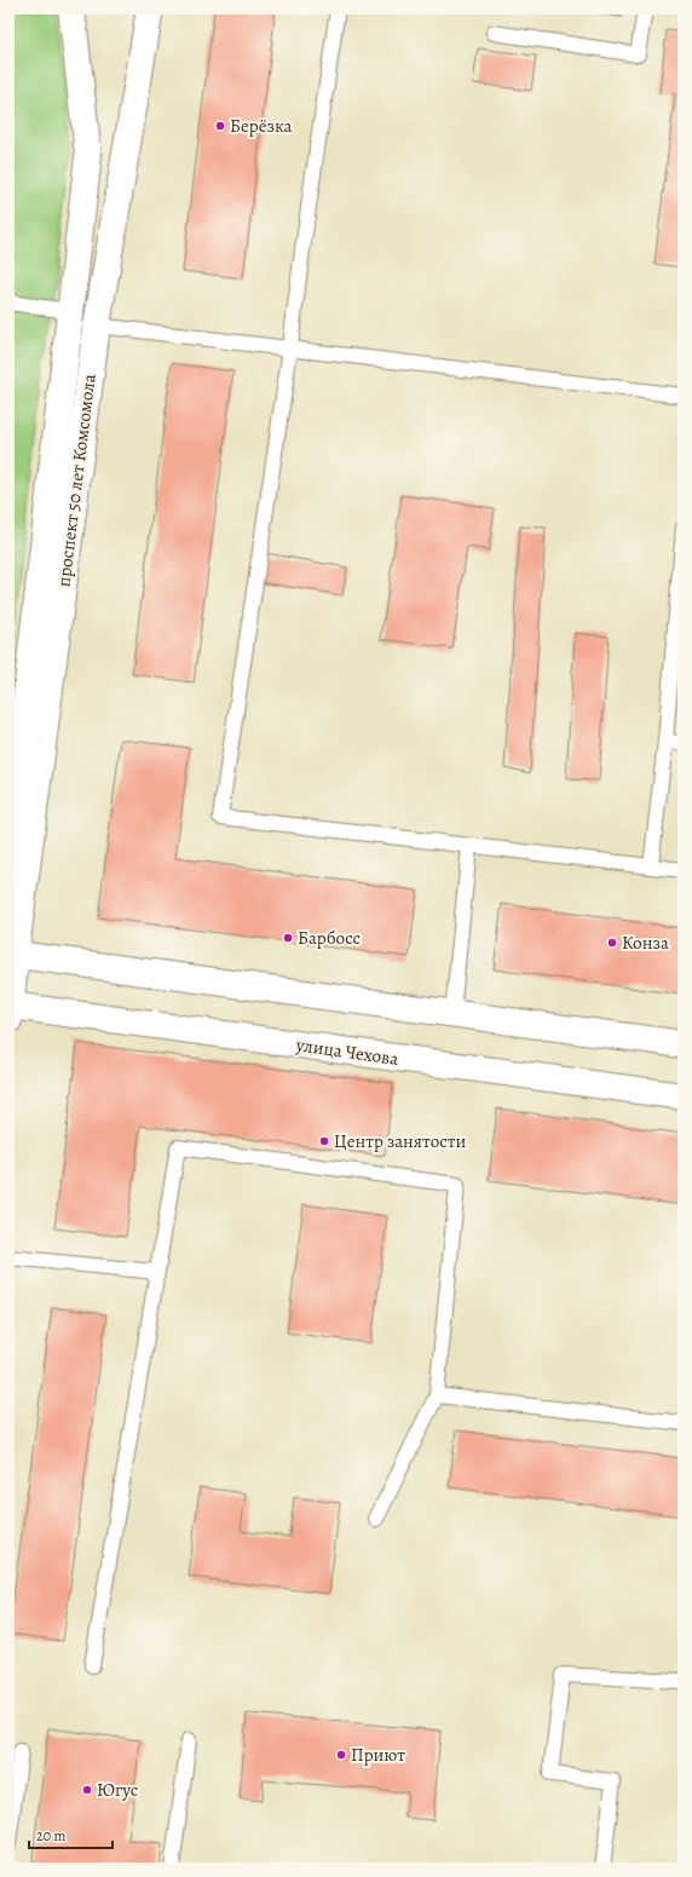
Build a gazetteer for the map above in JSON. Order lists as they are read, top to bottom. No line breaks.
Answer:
{"streets":{"main road":["проспект 50 лет Комсомола","улица Чехова"]},"crossings":[["проспект 50 лет Комсомола","улица Чехова"]],"places":["Берёзка","Барбосс","Конза","Центр занятости","Приют","Югус"],"scale_bar":"20 m"}
